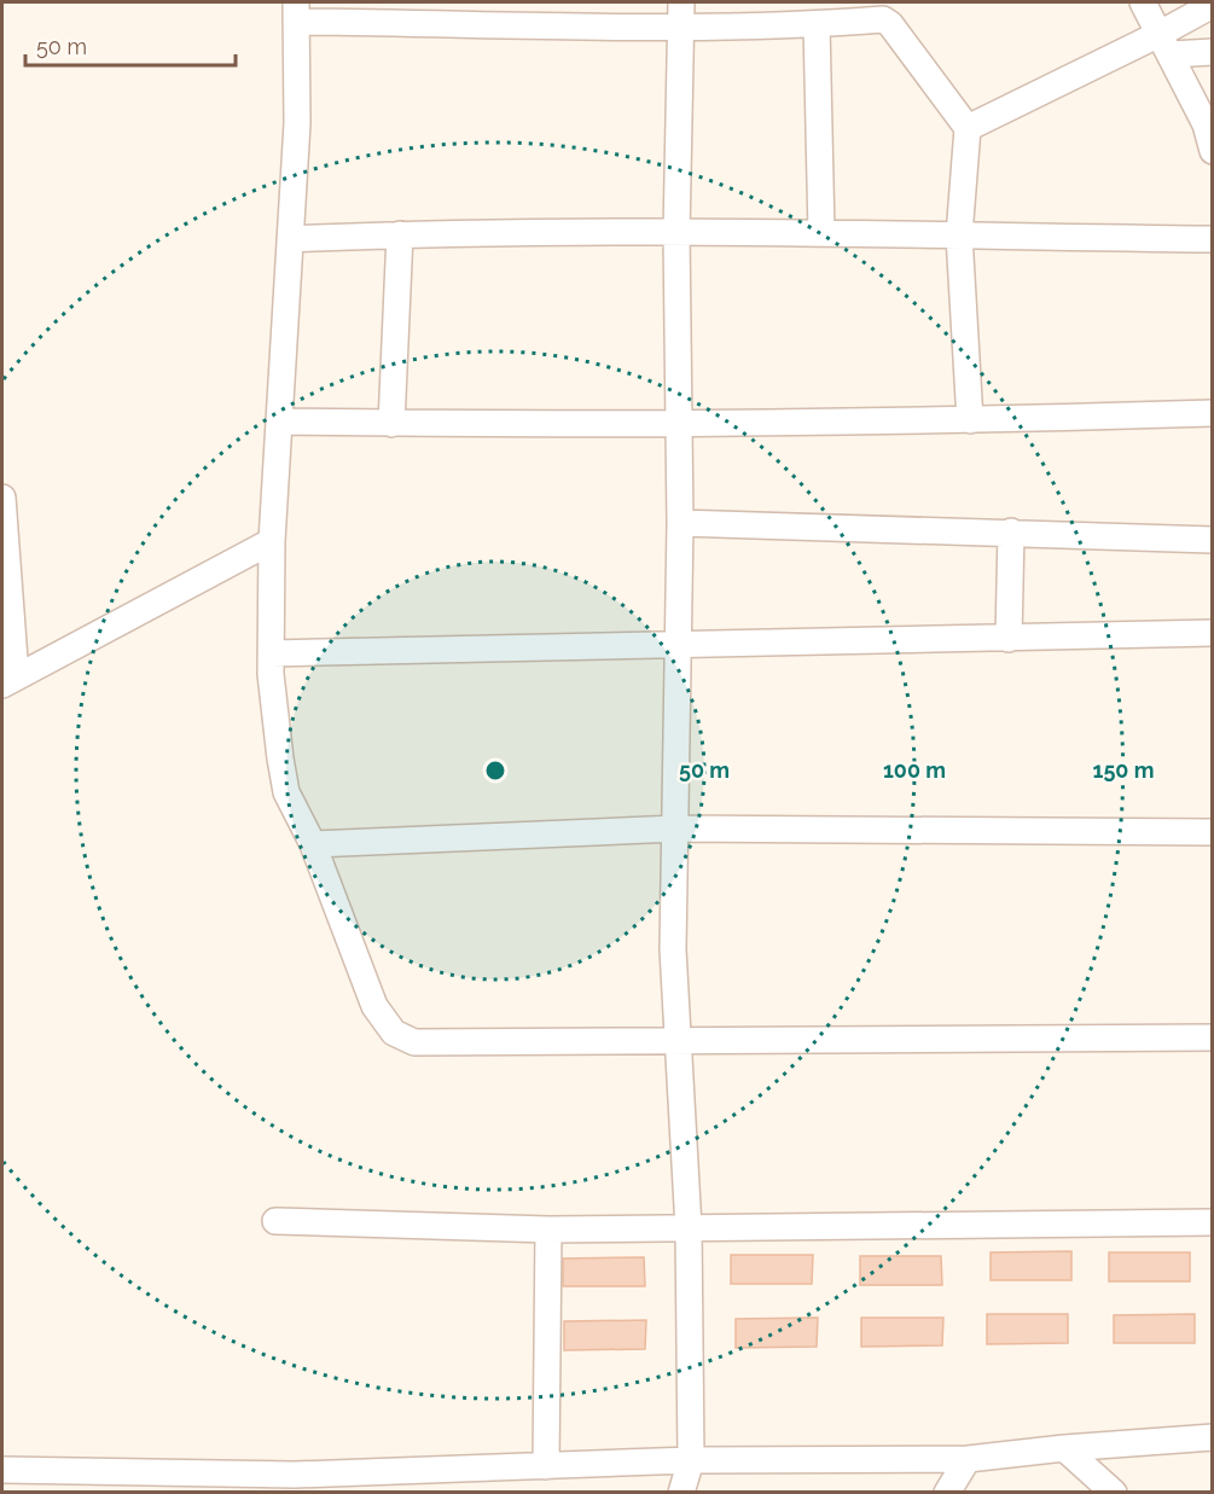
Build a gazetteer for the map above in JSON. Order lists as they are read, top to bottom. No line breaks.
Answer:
{"scale_bar":"50 m","rings":["50 m","100 m","150 m"]}
